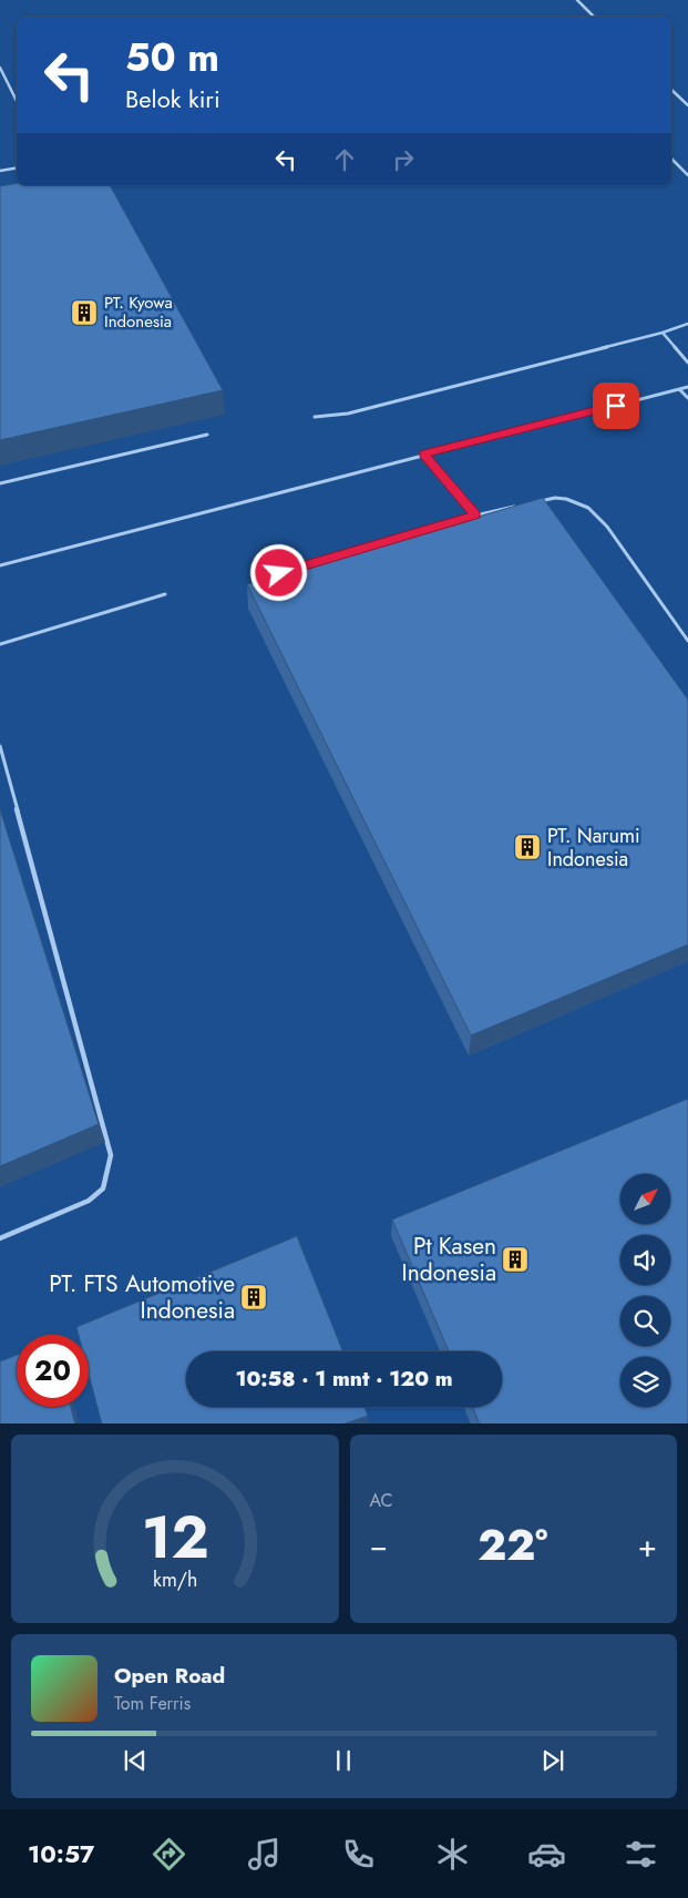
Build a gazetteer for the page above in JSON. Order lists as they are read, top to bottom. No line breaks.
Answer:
{"places":{"building":["PT. Kyowa Indonesia","PT. Narumi Indonesia","Pt Kasen Indonesia","PT. FTS Automotive Indonesia"]},"north":"top right","page":{"turn":["50 m","Belok kiri"],"limit":"20","trip":"10:58 · 1 mnt · 120 m","tile":"AC","heat":["−","22°","+"],"song":["Open Road","Tom Ferris"],"tabs":"10:57","gauge":["12","km/h"]}}
